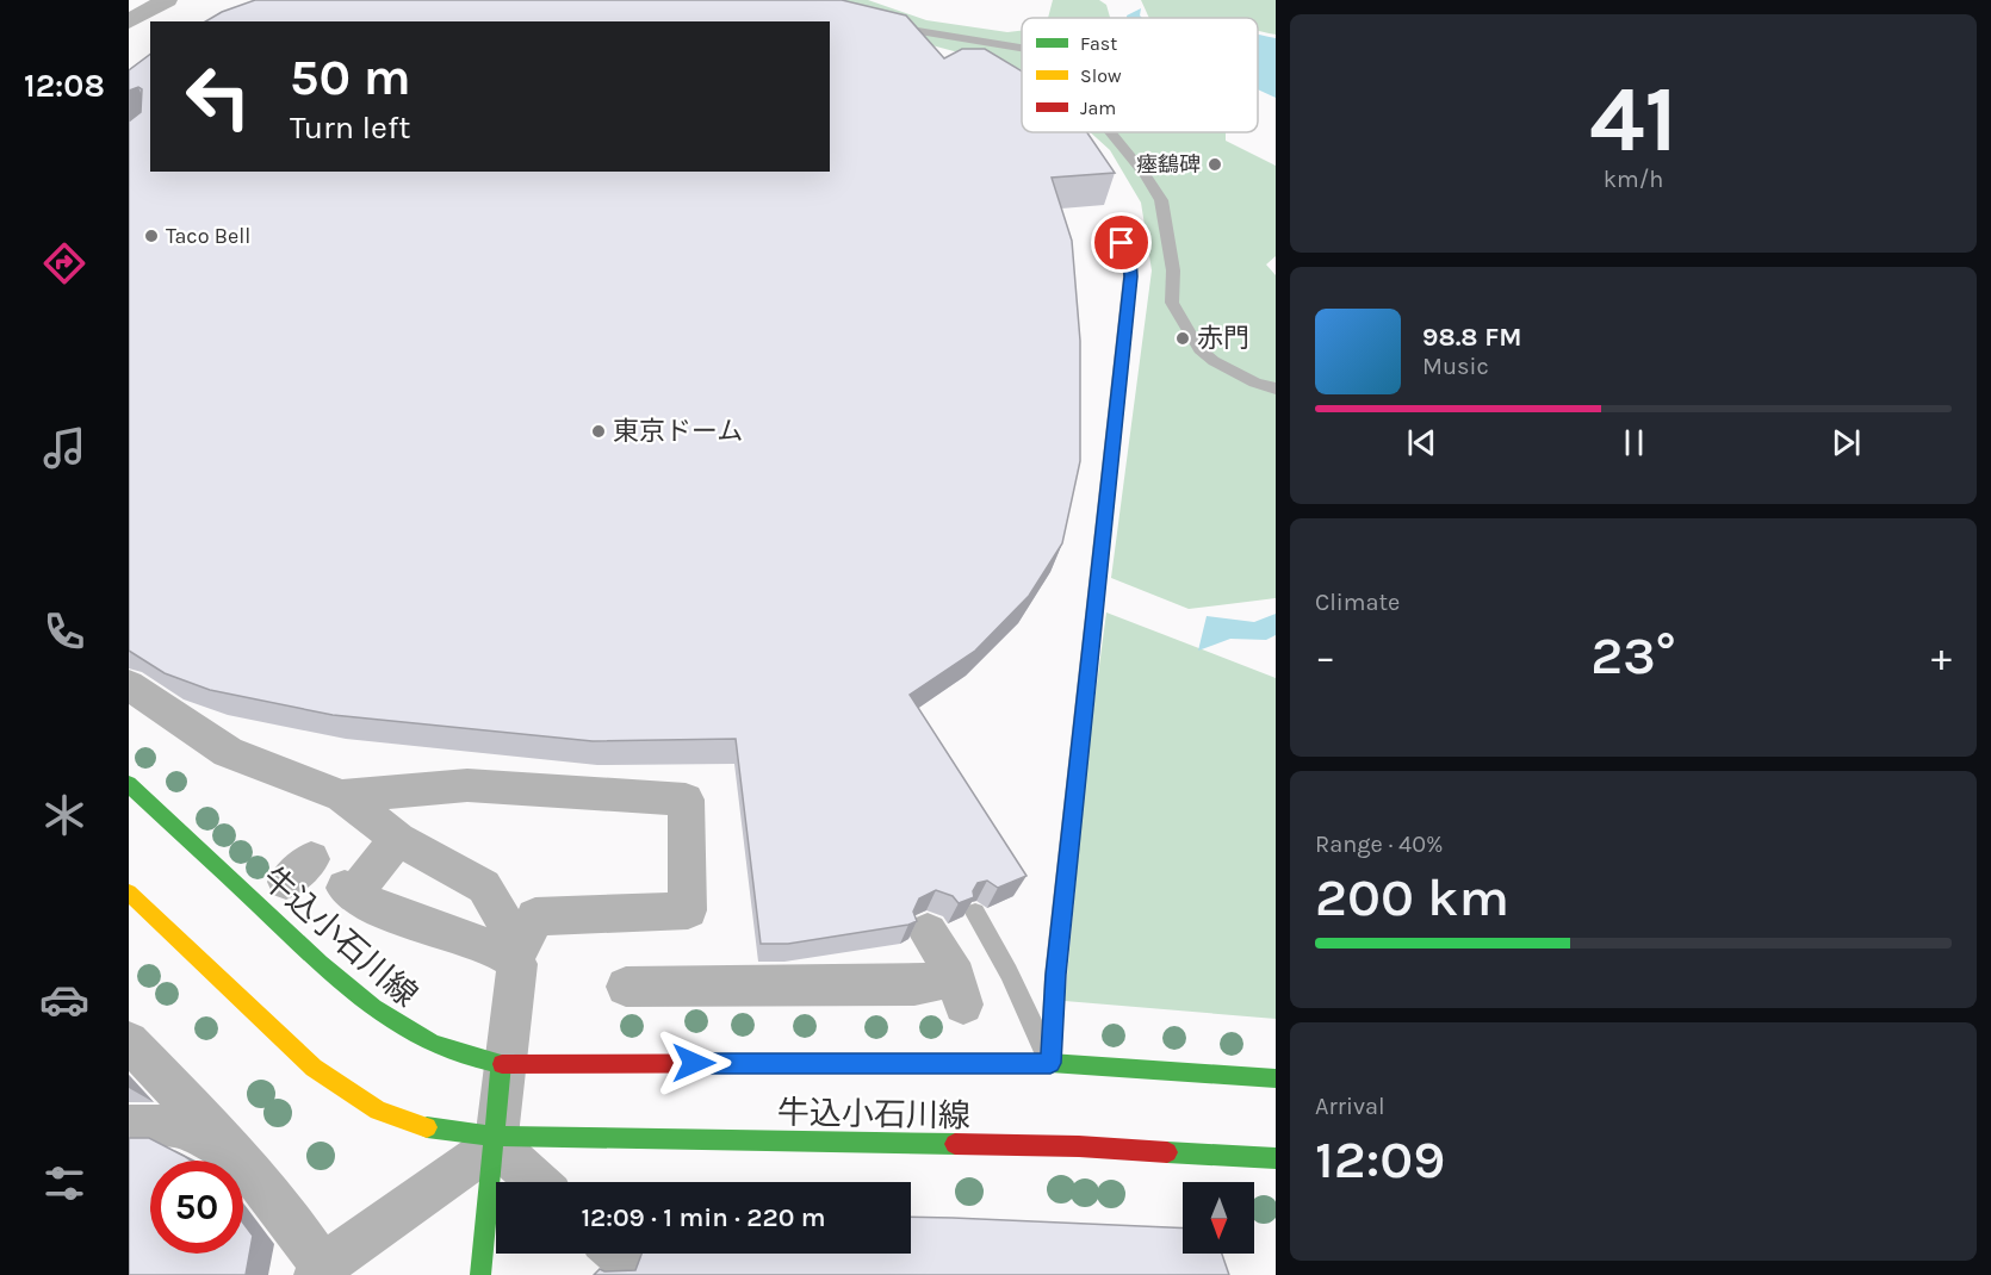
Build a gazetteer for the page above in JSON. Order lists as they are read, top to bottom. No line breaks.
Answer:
{"streets":{"main road":["牛込小石川線"]},"places":["瘞鷂碑","Taco Bell","赤門","東京ドーム"],"legend":["Fast","Slow","Jam"],"north":"bottom","page":{"tabs":"12:08","tile":[["41","km/h"],"Climate",["Range · 40%","200 km"],["Arrival","12:09"]],"turn":["50 m","Turn left"],"song":["98.8 FM","Music"],"heat":["−","23°","+"],"limit":"50","trip":"12:09 · 1 min · 220 m"}}
